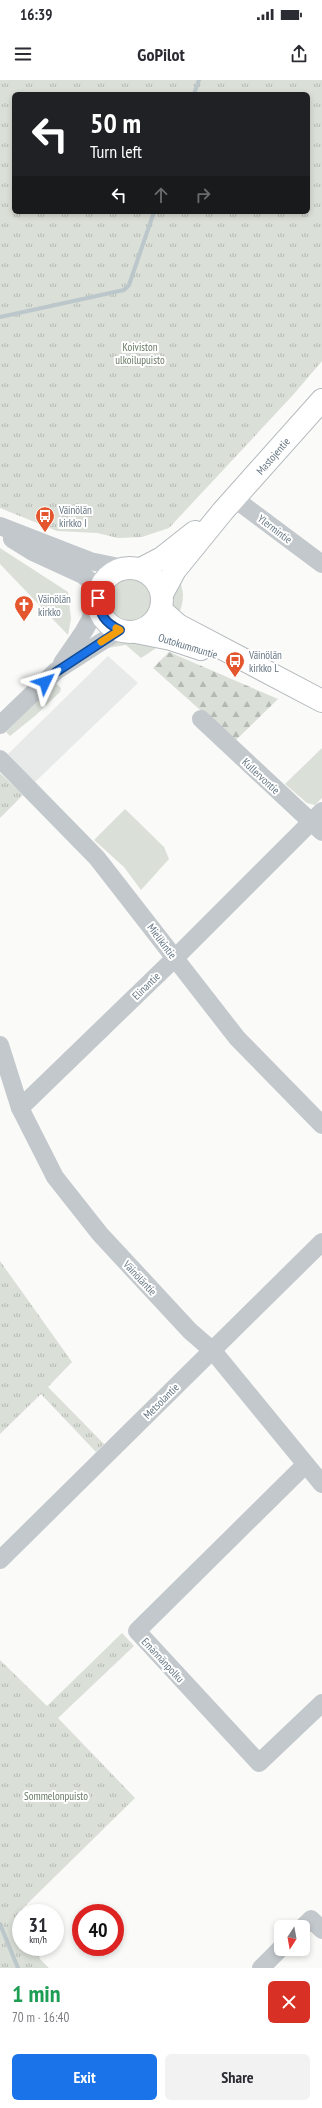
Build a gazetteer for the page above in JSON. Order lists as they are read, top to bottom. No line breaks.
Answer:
{"streets":{"main road":["Mastojentie","Outokummuntie"],"street":["Ylermintie","Kullervontie","Mielikintie","Elinantie","Väinöläntie","Metsolantie","Emännänpolku"]},"crossings":[["Mastojentie","Ylermintie"],["Mastojentie","Outokummuntie"],["Kullervontie","Elinantie"],["Mielikintie","Elinantie"],["Elinantie","Väinöläntie"],["Väinöläntie","Metsolantie"],["Väinöläntie","Emännänpolku"]],"parks":["Koiviston ulkoilupuisto","Sommelonpuisto"],"places":{"bus stop":["Väinölän kirkko I","Väinölän kirkko L"],"church":["Väinölän kirkko"]},"north":"bottom","page":{"status":"16:39","header":"GoPilot","turn":["50 m","Turn left"],"speed":"31 km/h","limit":"40","heading":["1 min","70 m · 16:40"],"buttons":["Exit","Share"]}}
